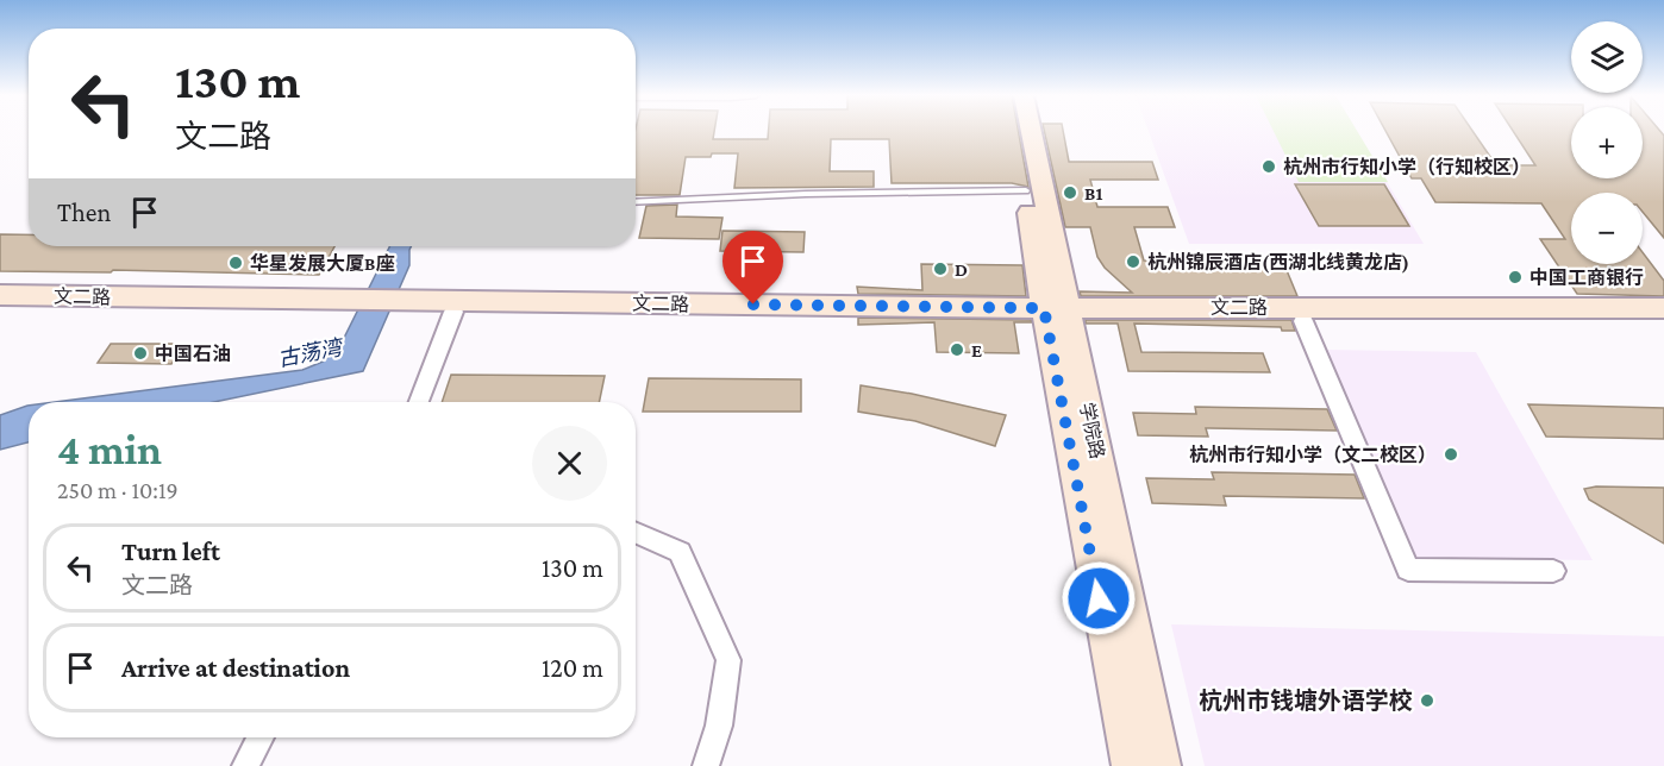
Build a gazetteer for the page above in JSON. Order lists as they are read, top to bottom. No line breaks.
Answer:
{"streets":{"main road":["文二路","学院路"]},"crossings":[["文二路","学院路"]],"water":["古荡湾"],"places":["杭州市行知小学（行知校区）","B1","杭州锦辰酒店(西湖北线黄龙店)","华星发展大厦B座","D","中国工商银行","E","中国石油","杭州市行知小学（文二校区）","杭州市钱塘外语学校"],"page":{"map_buttons":["+","−"],"turn":["130 m","文二路"],"then":"Then","heading":["4 min","250 m · 10:19"],"list":[{"name":"Turn left","note":"文二路","value":"130 m"},{"name":"Arrive at destination","value":"120 m"}]}}
